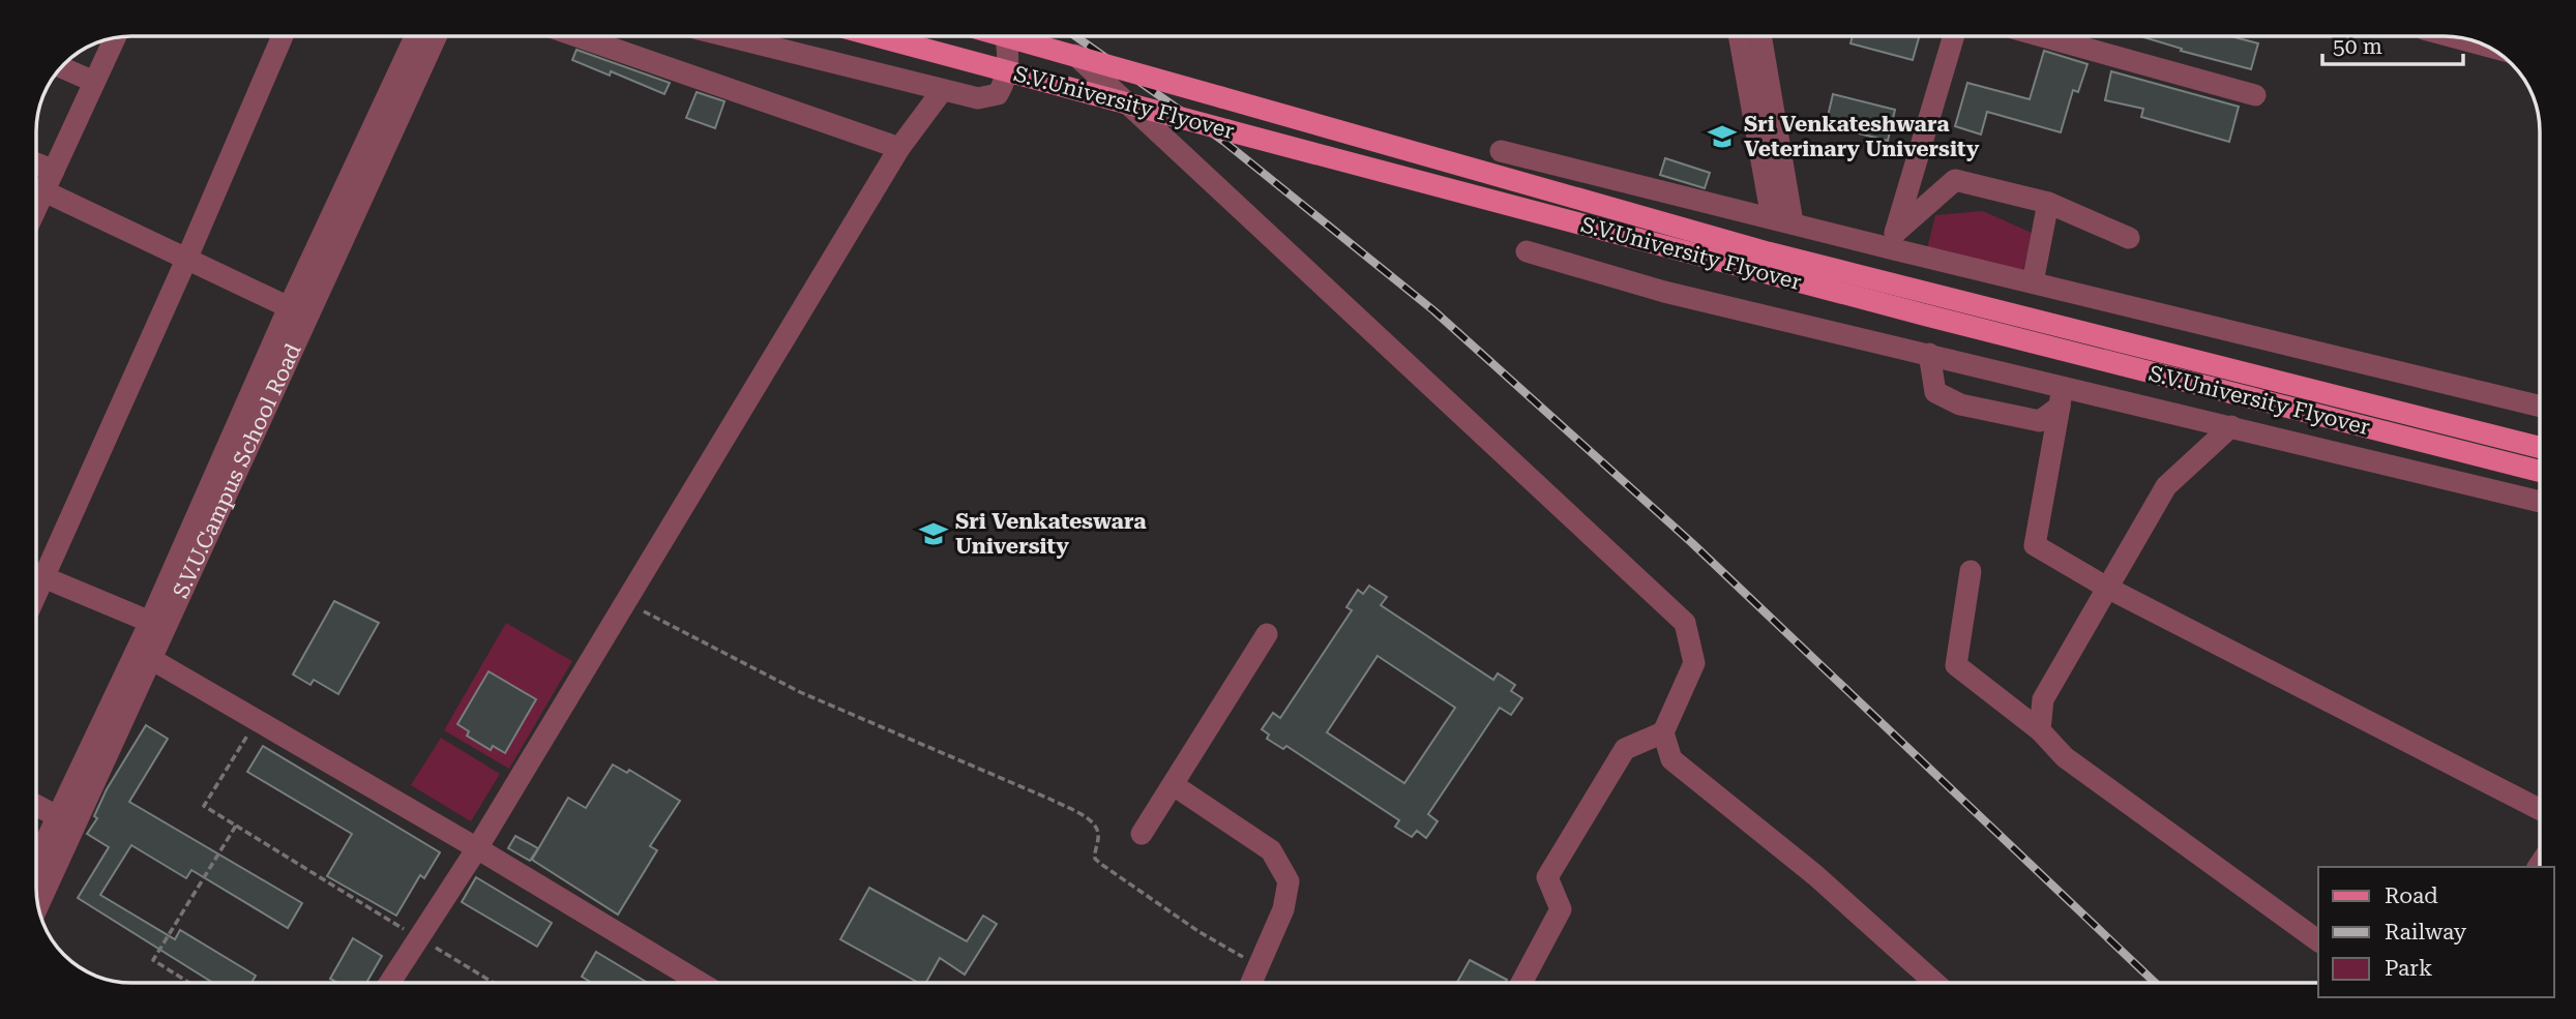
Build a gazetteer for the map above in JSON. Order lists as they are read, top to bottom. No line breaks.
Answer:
{"streets":{"main road":["S.V.University Flyover"],"street":["S.V.U.Campus School Road"]},"places":{"school or university":["Sri Venkateshwara Veterinary University","Sri Venkateswara University"]},"legend":["Road","Railway","Park"],"scale_bar":"50 m"}
